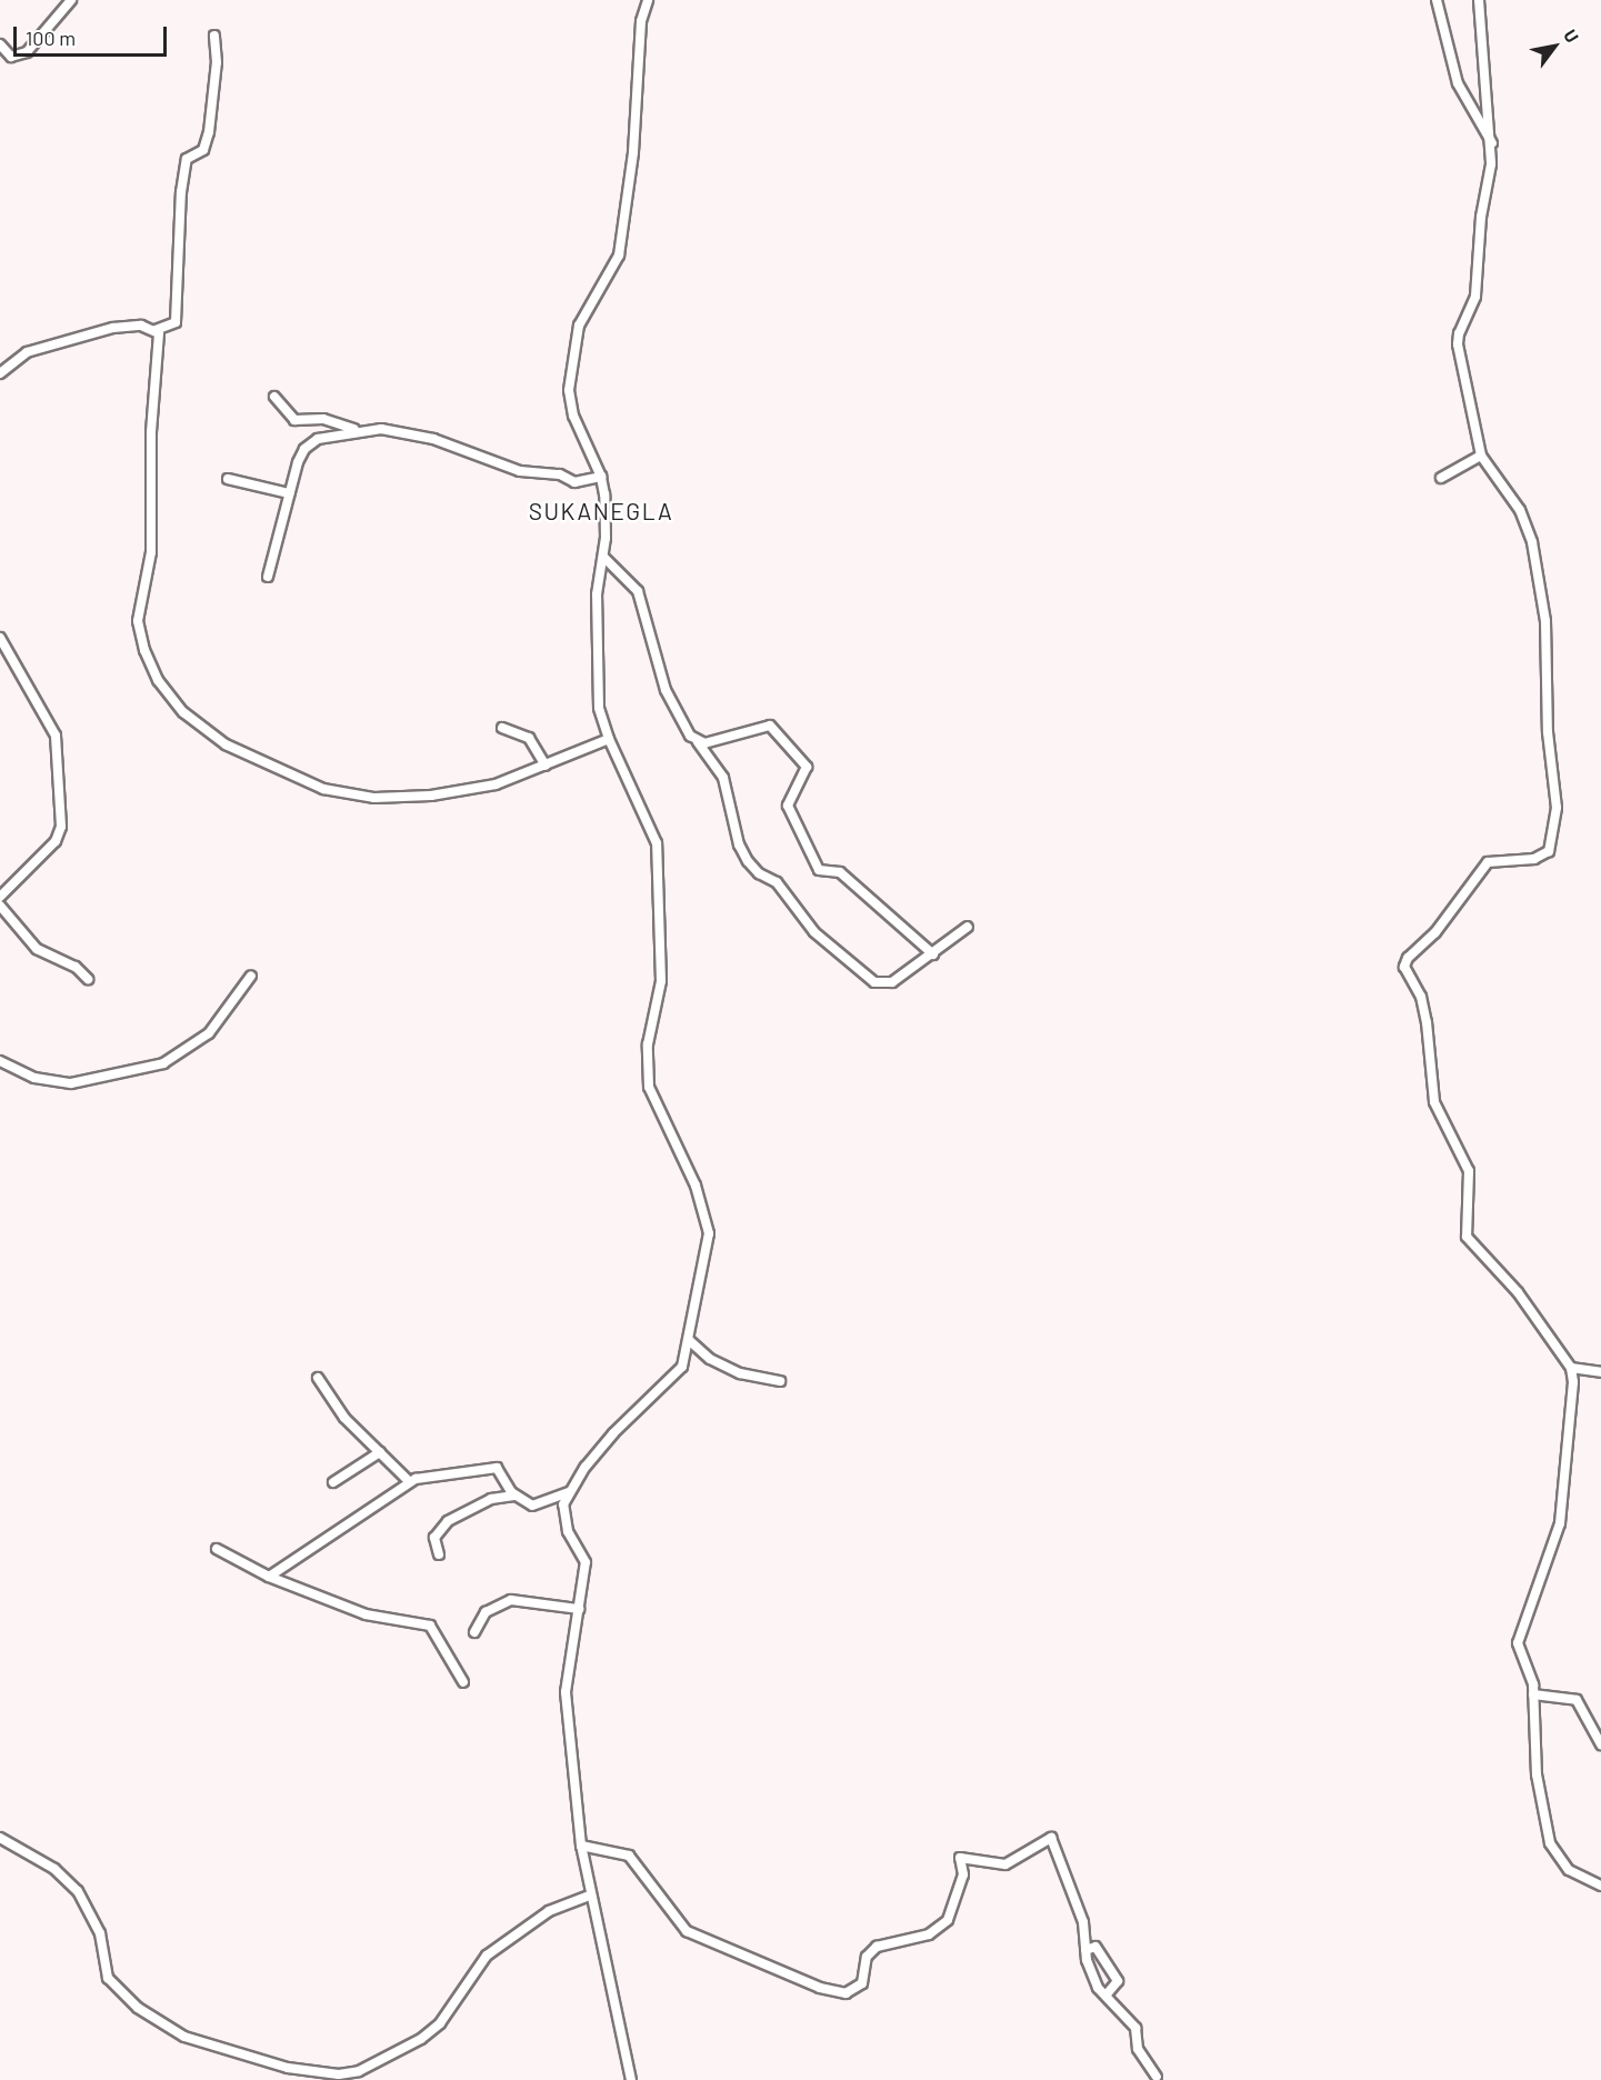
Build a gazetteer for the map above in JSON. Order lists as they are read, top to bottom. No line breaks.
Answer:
{"districts":["SUKANEGLA"],"scale_bar":"100 m","north":"top right"}
